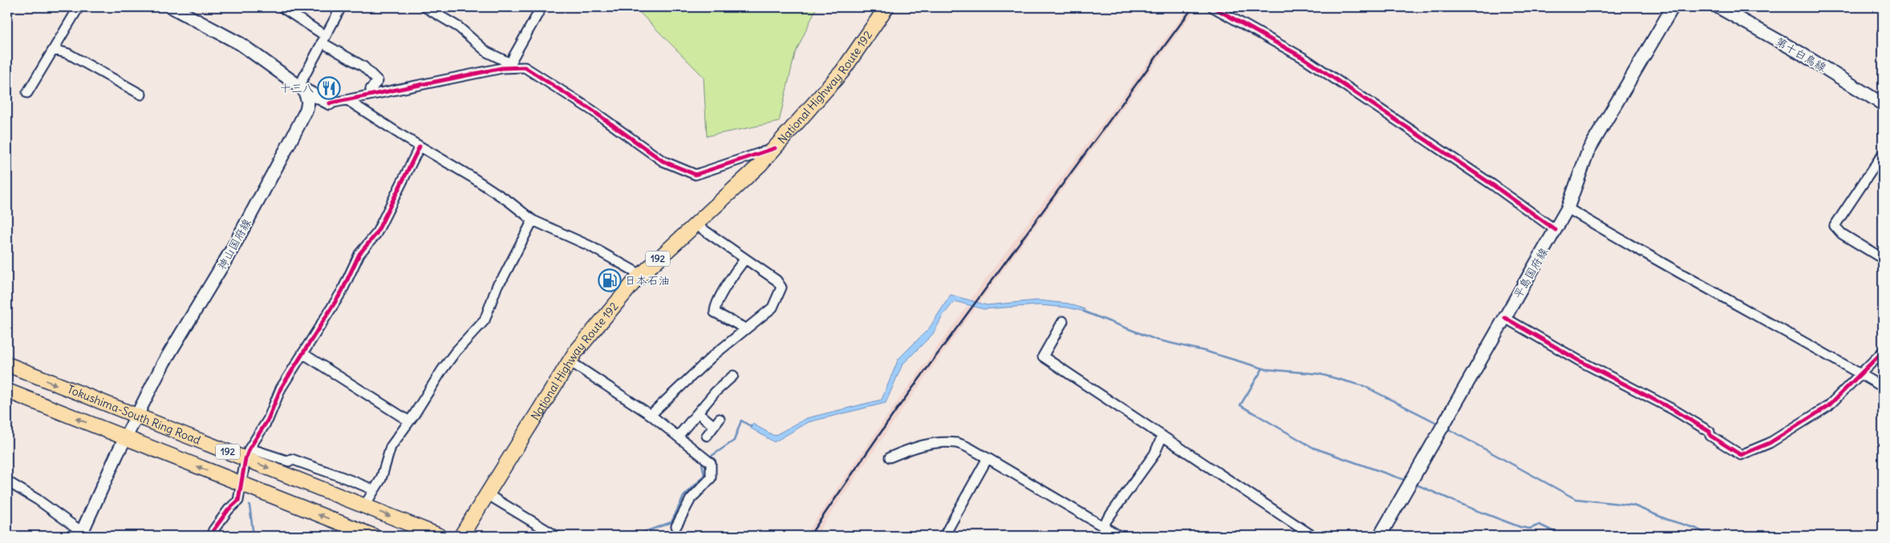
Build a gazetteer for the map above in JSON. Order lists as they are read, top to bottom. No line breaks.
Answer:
{"streets":{"highway":["National Highway Route 192","192","Tokushima-South Ring Road"],"main road":["第十白鳥線","神山国府線","平島国府線"]},"crossings":[["神山国府線","192"],["神山国府線","Tokushima-South Ring Road"]],"places":{"restaurant":["十三八"],"fuel station":["日本石油"]}}
